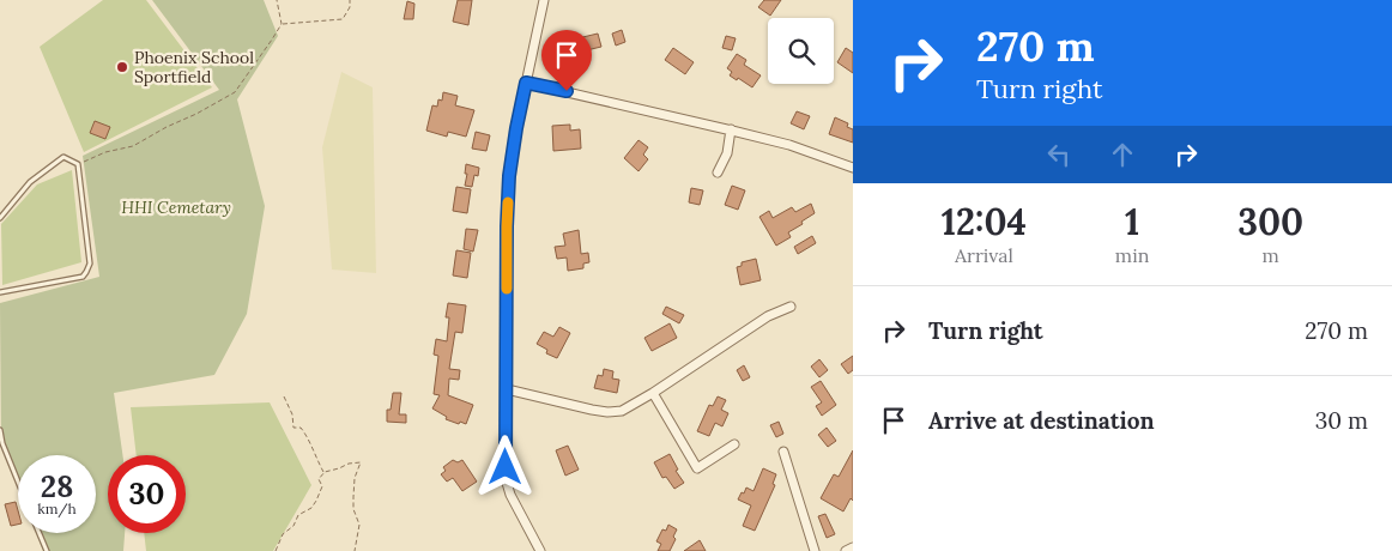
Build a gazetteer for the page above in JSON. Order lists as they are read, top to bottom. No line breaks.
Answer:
{"parks":["HHI Cemetary"],"places":["Phoenix School Sportfield"],"page":{"turn":["270 m","Turn right"],"eta":["12:04","Arrival","1","min","300","m"],"list":[{"name":"Turn right","value":"270 m"},{"name":"Arrive at destination","value":"30 m"}],"speed":"28 km/h","limit":"30"}}
